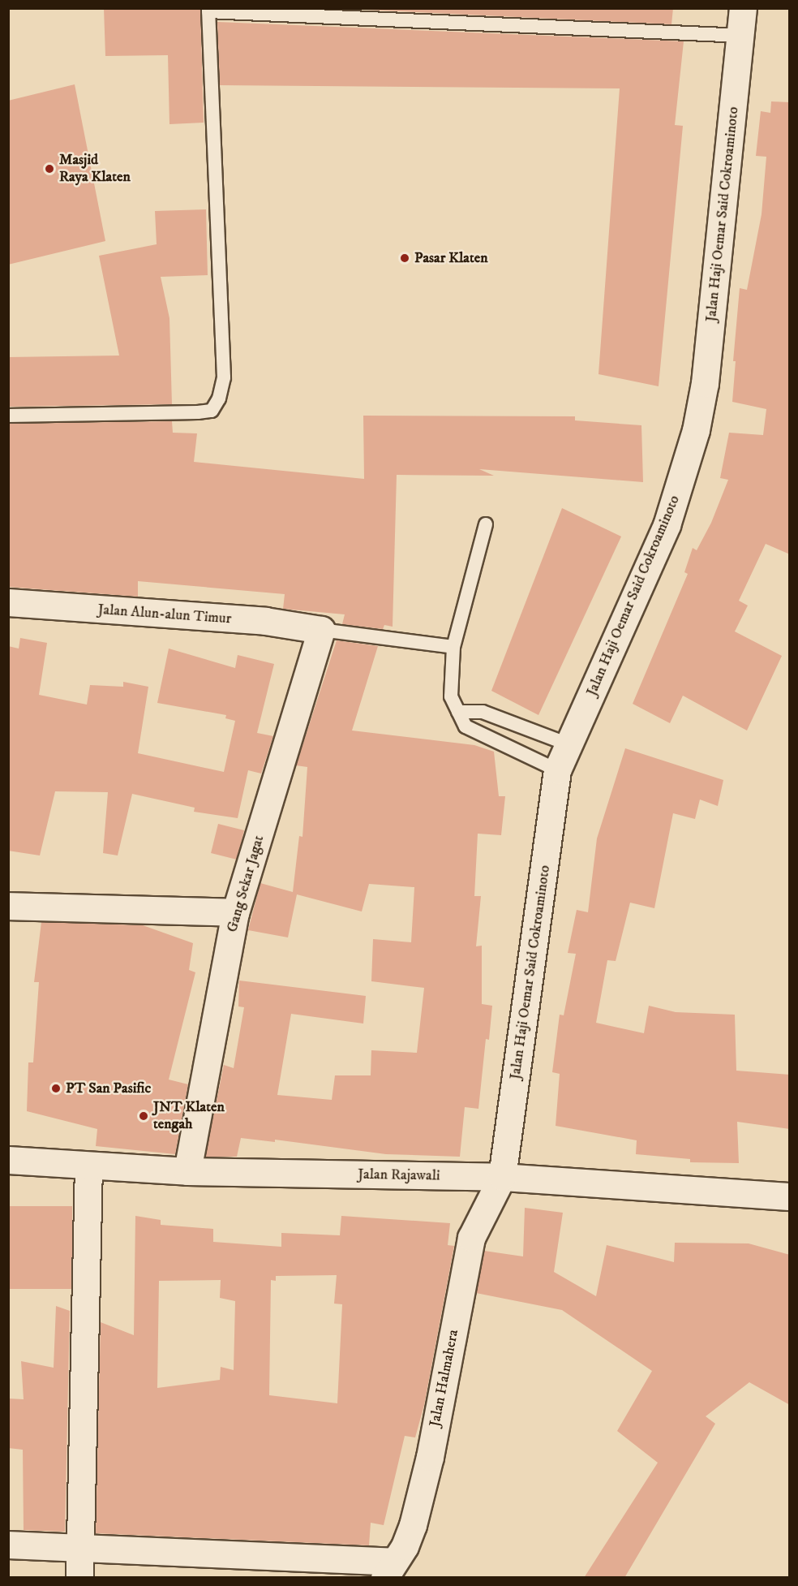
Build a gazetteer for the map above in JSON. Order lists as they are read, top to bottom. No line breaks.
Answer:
{"streets":{"street":["Jalan Haji Oemar Said Cokroaminoto","Jalan Alun-alun Timur","Gang Sekar Jagat","Jalan Rajawali","Jalan Halmahera"]},"crossings":[["Jalan Haji Oemar Said Cokroaminoto","Jalan Rajawali"],["Jalan Haji Oemar Said Cokroaminoto","Jalan Halmahera"],["Jalan Alun-alun Timur","Gang Sekar Jagat"],["Gang Sekar Jagat","Jalan Rajawali"],["Jalan Rajawali","Jalan Halmahera"]],"places":["Masjid Raya Klaten","Pasar Klaten","PT San Pasific","JNT Klaten tengah"]}
